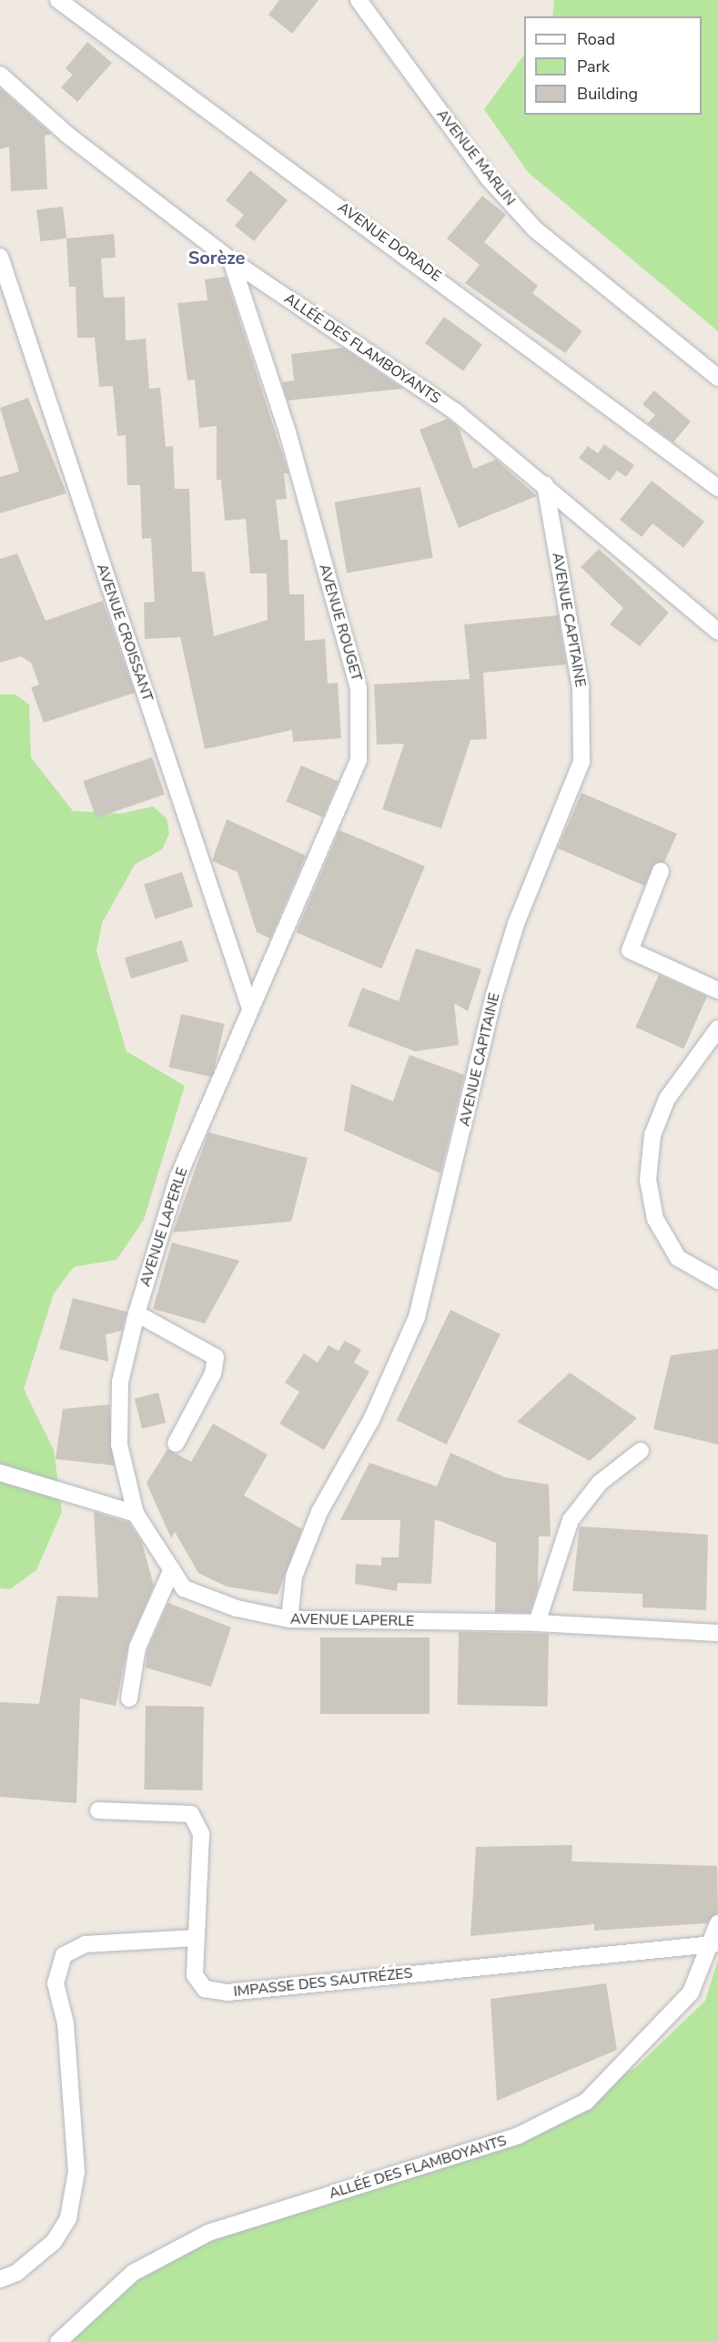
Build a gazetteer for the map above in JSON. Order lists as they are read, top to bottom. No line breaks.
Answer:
{"streets":{"street":["AVENUE MARLIN","AVENUE DORADE","ALLÉE DES FLAMBOYANTS","AVENUE CAPITAINE","AVENUE ROUGET","AVENUE CROISSANT","AVENUE LAPERLE","IMPASSE DES SAUTRÉZES"]},"crossings":[["ALLÉE DES FLAMBOYANTS","AVENUE CAPITAINE"],["ALLÉE DES FLAMBOYANTS","AVENUE ROUGET"],["ALLÉE DES FLAMBOYANTS","IMPASSE DES SAUTRÉZES"],["AVENUE CAPITAINE","AVENUE LAPERLE"],["AVENUE ROUGET","AVENUE CROISSANT"],["AVENUE ROUGET","AVENUE LAPERLE"],["AVENUE CROISSANT","AVENUE LAPERLE"]],"districts":["Sorèze"],"legend":["Road","Park","Building"]}
